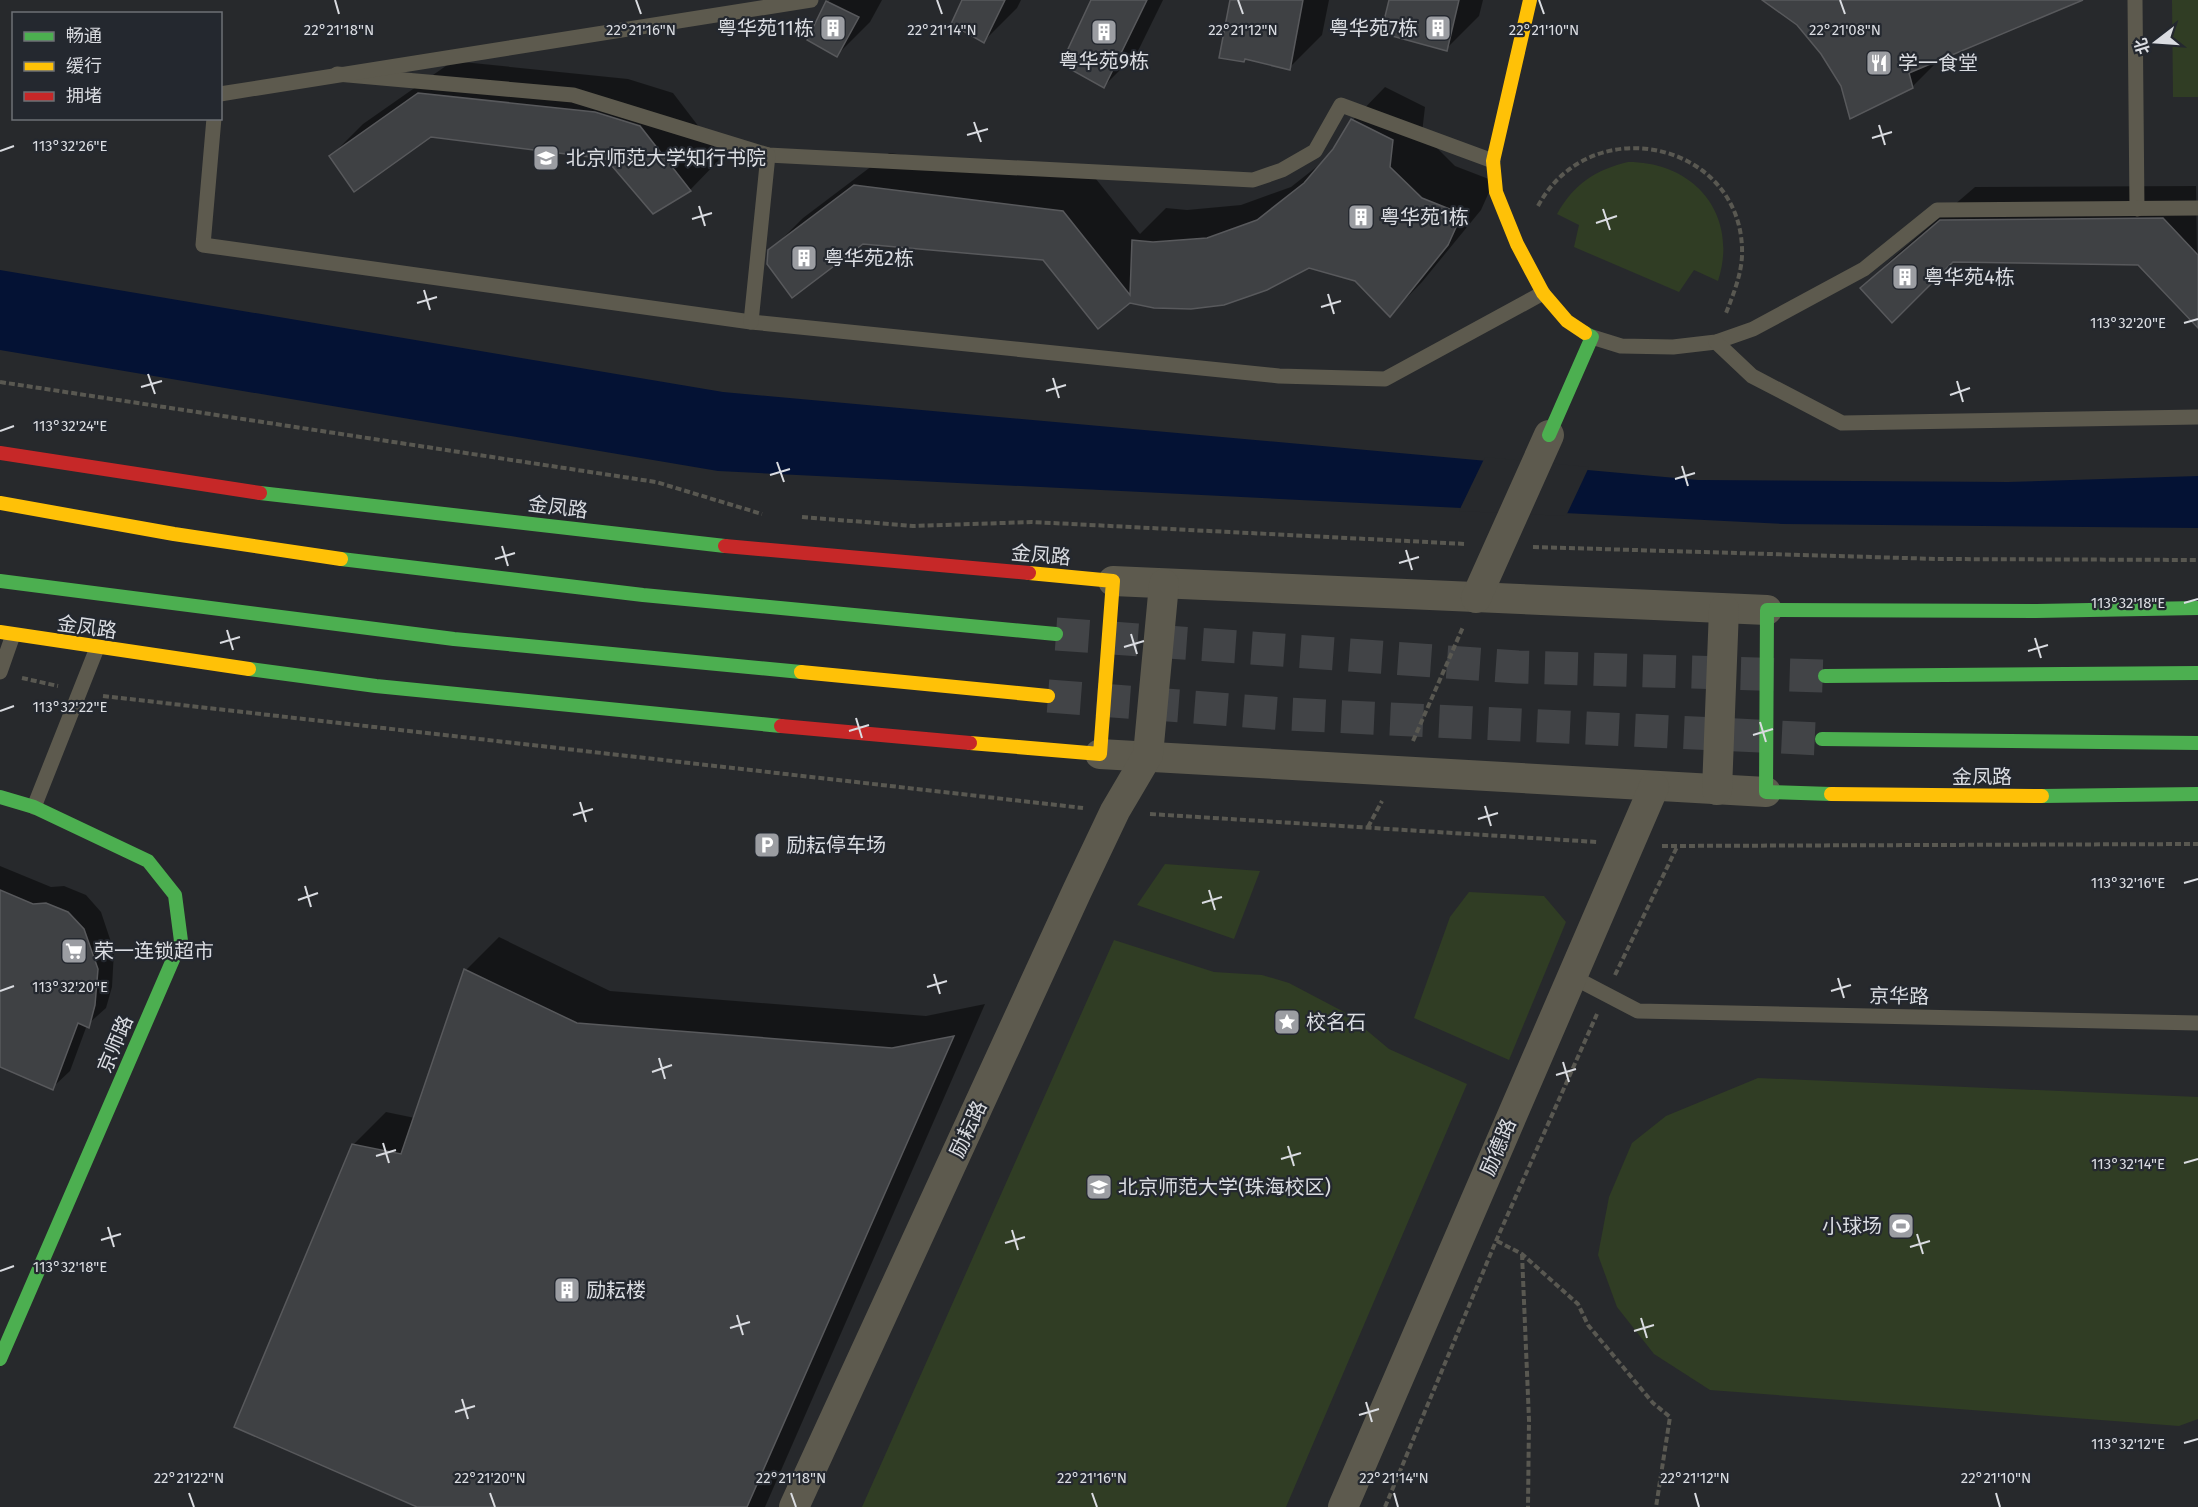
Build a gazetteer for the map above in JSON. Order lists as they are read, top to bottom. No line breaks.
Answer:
{"streets":{"main road":["金凤路","京师路"],"street":["励耘路","励德路"],"lane":["京华路"]},"crossings":[["京华路","励德路"]],"places":{"building":["粤华苑11栋","粤华苑7栋","粤华苑9栋","粤华苑1栋","粤华苑2栋","粤华苑4栋","励耘楼"],"restaurant":["学一食堂"],"school or university":["北京师范大学知行书院","北京师范大学(珠海校区)"],"parking":["励耘停车场"],"supermarket":["荣一连锁超市"],"place":["校名石"],"sports":["小球场"]},"legend":["畅通","缓行","拥堵"],"north":"left","coordinates":["22°21'18\"N","22°21'16\"N","22°21'14\"N","22°21'12\"N","22°21'10\"N","22°21'08\"N","113°32'26\"E","113°32'20\"E","113°32'24\"E","113°32'18\"E","113°32'22\"E","113°32'16\"E","113°32'14\"E","113°32'12\"E","22°21'22\"N","22°21'20\"N"]}
